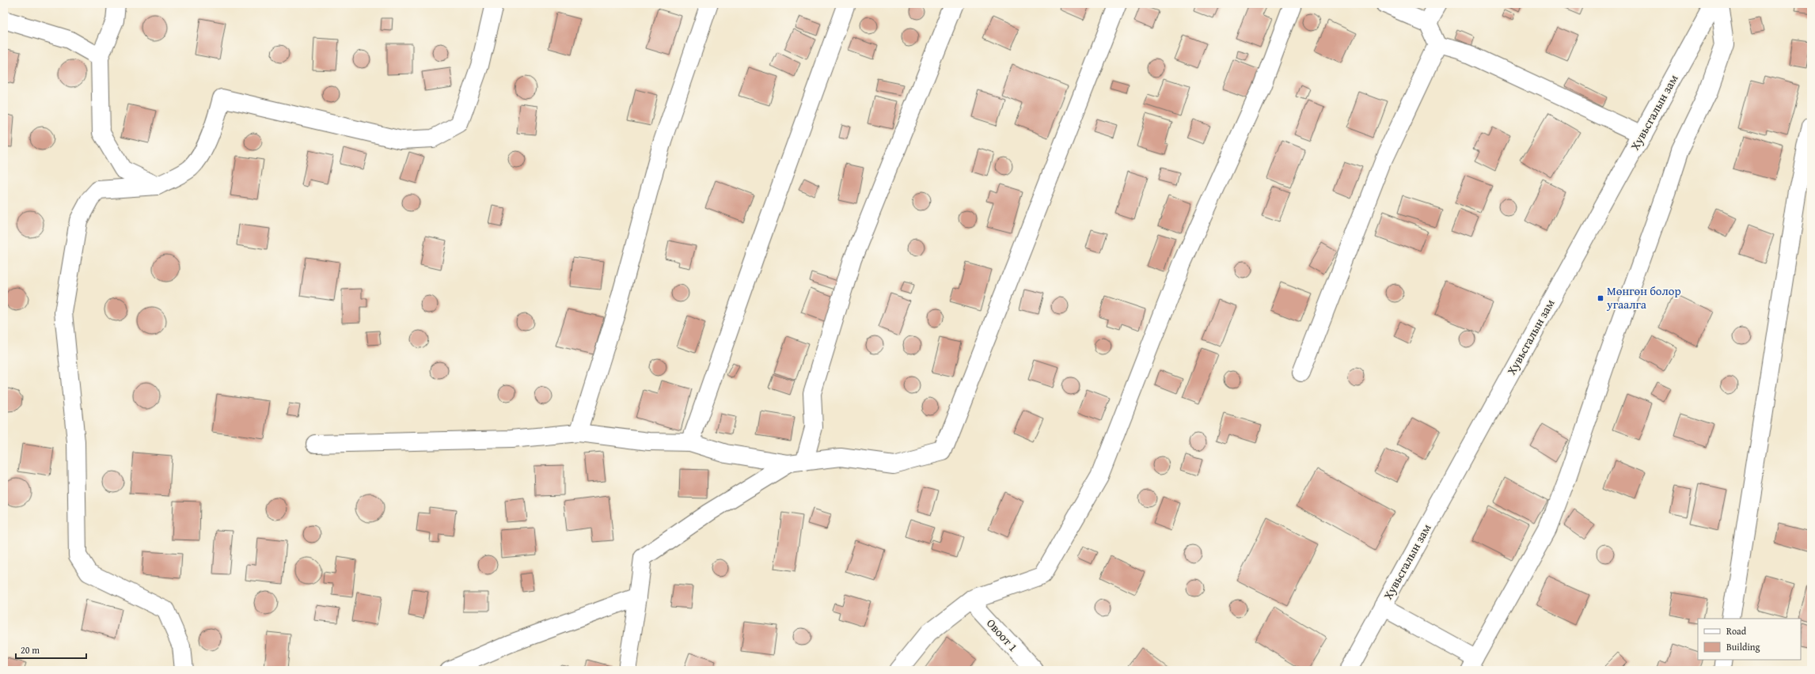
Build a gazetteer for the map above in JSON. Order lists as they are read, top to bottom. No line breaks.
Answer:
{"streets":{"street":["Хувьсгалын зам","Овоот 1"]},"places":{"transit":["Мөнгөн болор угаалга"]},"legend":["Road","Building"],"scale_bar":"20 m"}
